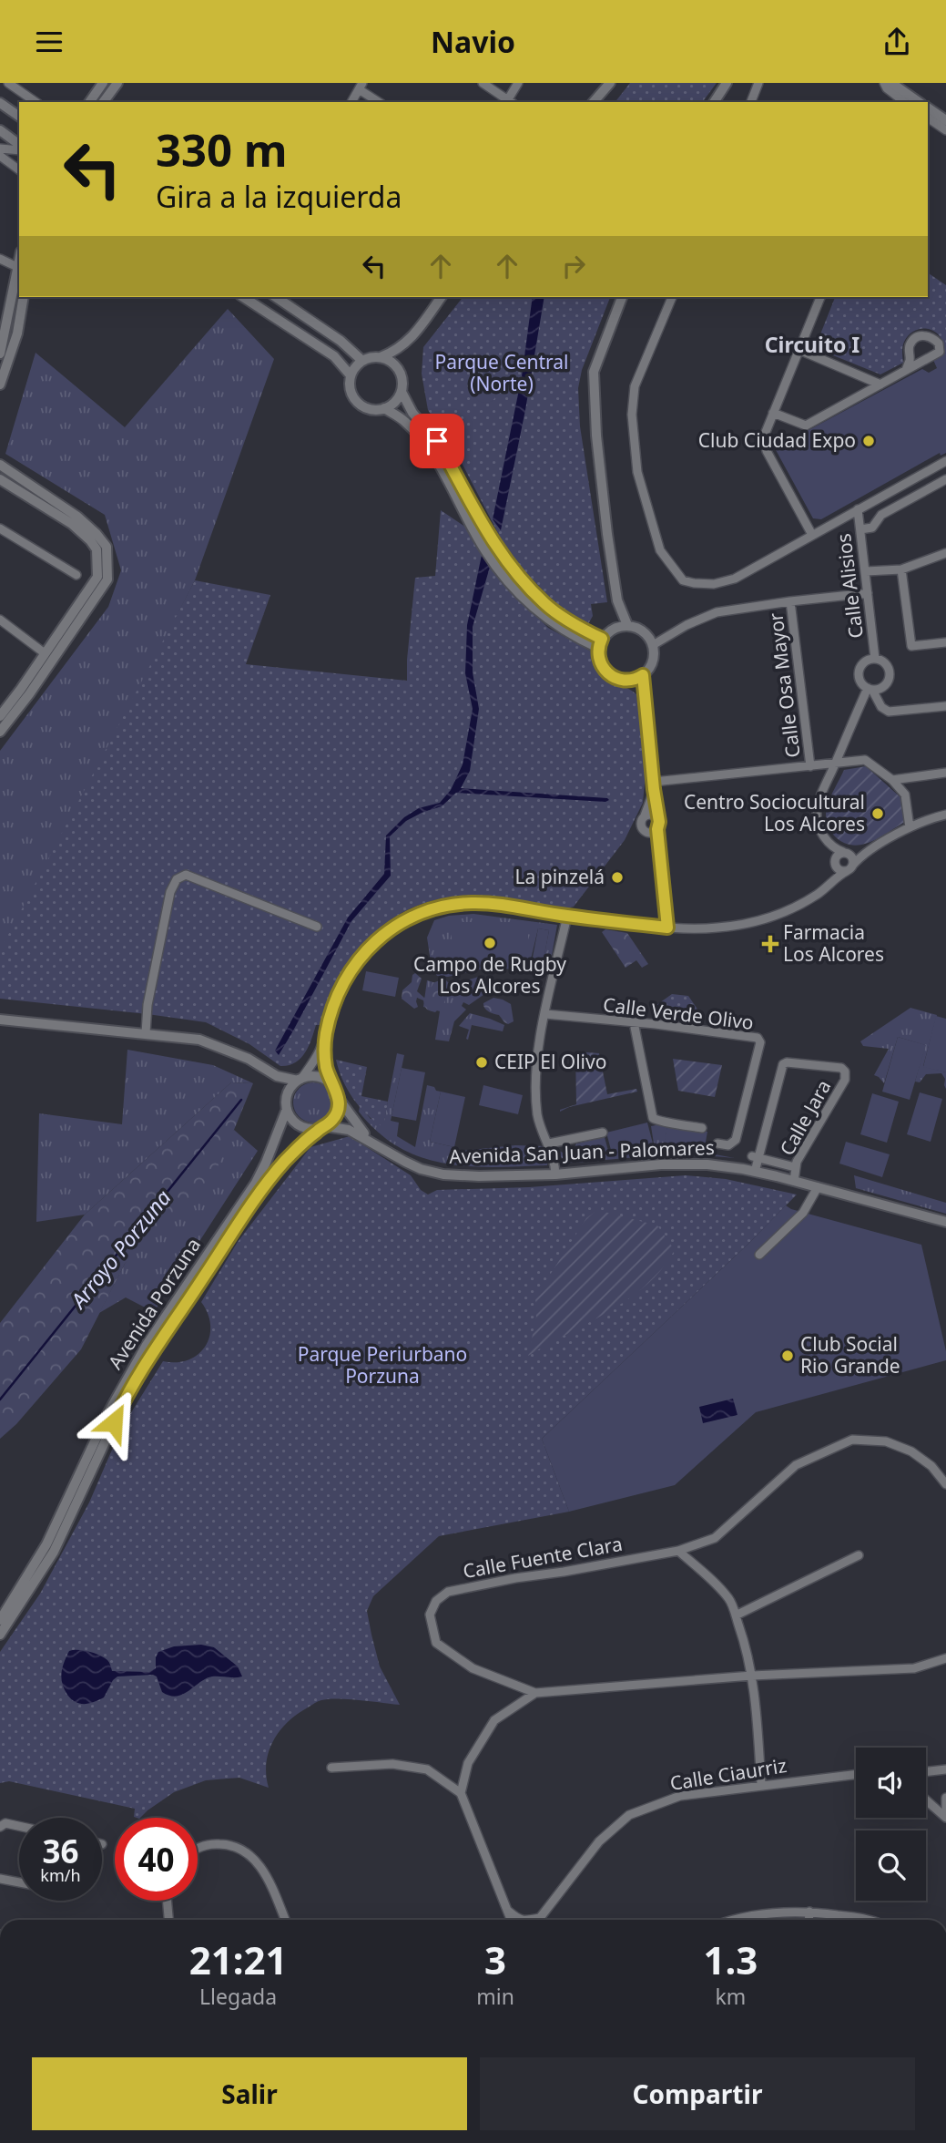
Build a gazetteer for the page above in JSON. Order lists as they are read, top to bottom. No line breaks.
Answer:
{"streets":{"street":["Calle Alisios","Calle Osa Mayor","Calle Verde Olivo","Calle Jara","Avenida San Juan - Palomares","Avenida Porzuna","Calle Fuente Clara","Calle Ciaurriz"]},"crossings":[["Calle Jara","Avenida San Juan - Palomares"],["Avenida San Juan - Palomares","Avenida Porzuna"]],"districts":["Circuito I"],"water":["Arroyo Porzuna"],"parks":["Parque Central (Norte)","Parque Periurbano Porzuna"],"places":{"other":["Club Ciudad Expo","Centro Sociocultural Los Alcores","La pinzelá","Campo de Rugby Los Alcores","CEIP El Olivo","Club Social Rio Grande"],"health":["Farmacia Los Alcores"]},"page":{"header":"Navio","turn":["330 m","Gira a la izquierda"],"speed":"36 km/h","limit":"40","eta":["21:21","Llegada","3","min","1.3","km"],"buttons":["Salir","Compartir"]}}
